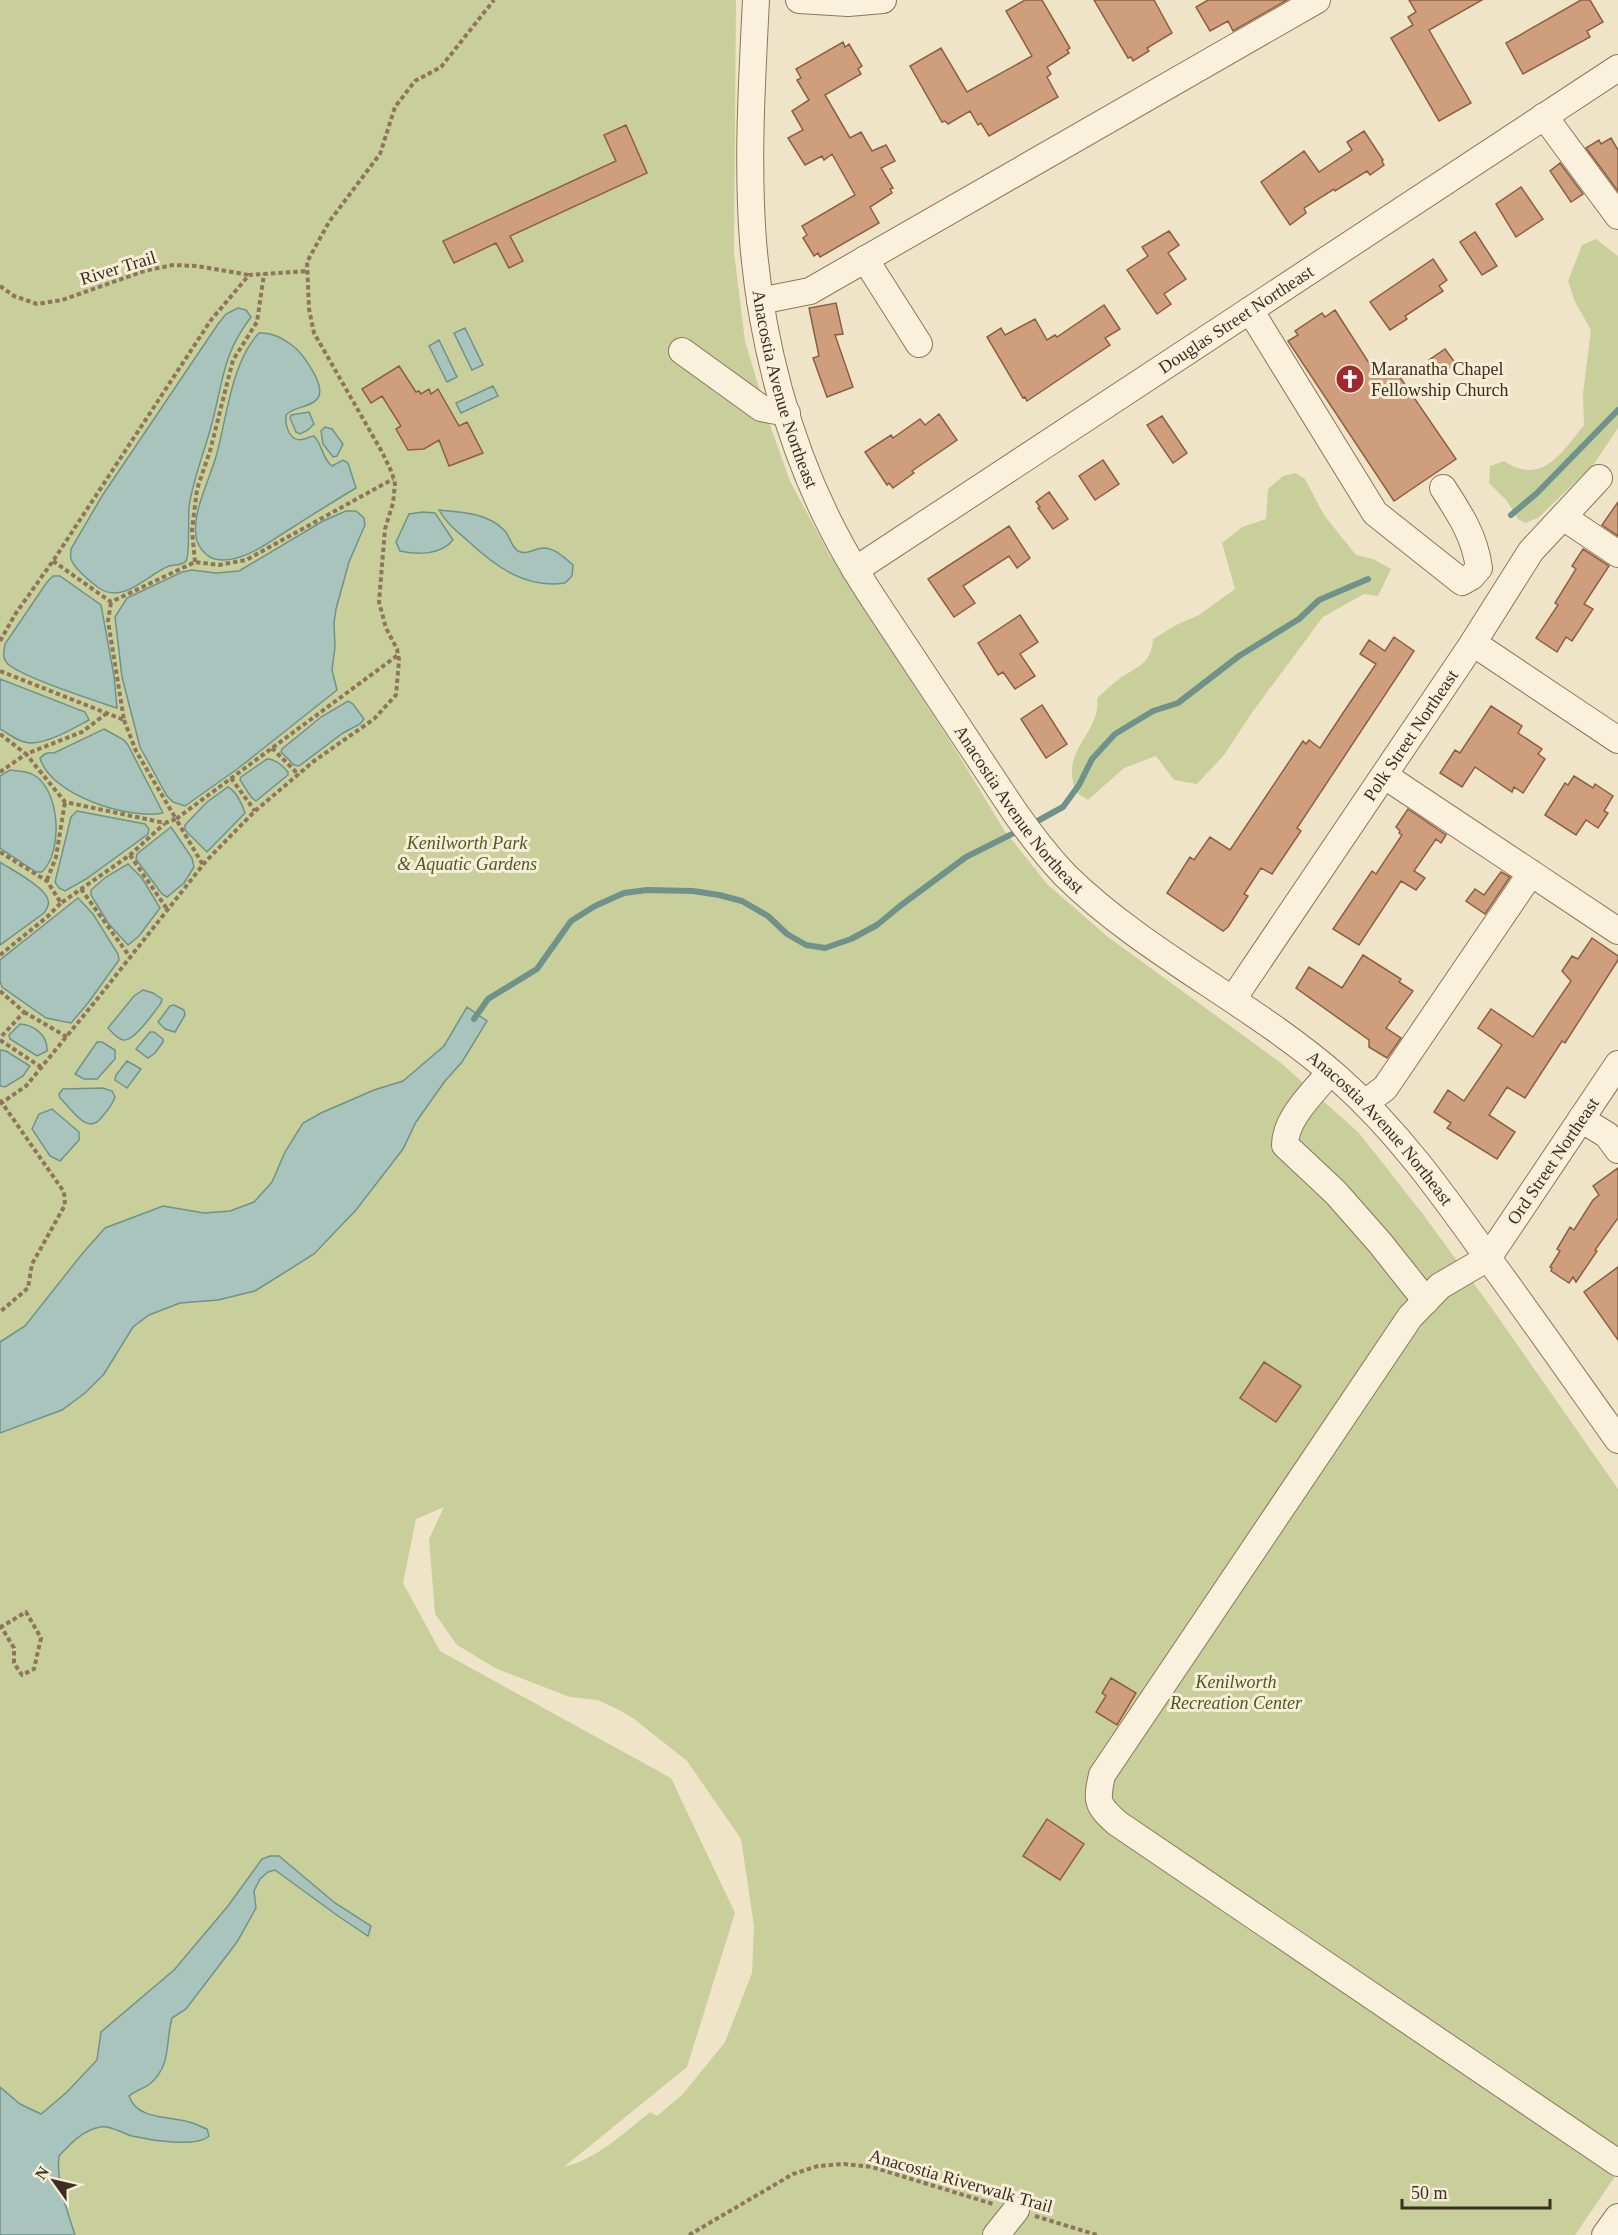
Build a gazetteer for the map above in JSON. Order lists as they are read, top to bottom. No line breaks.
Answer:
{"streets":{"street":["Douglas Street Northeast","Anacostia Avenue Northeast","Polk Street Northeast","Ord Street Northeast"],"path":["River Trail","Anacostia Riverwalk Trail"]},"crossings":[["Douglas Street Northeast","Anacostia Avenue Northeast"],["Anacostia Avenue Northeast","Polk Street Northeast"],["Anacostia Avenue Northeast","Ord Street Northeast"]],"parks":["Kenilworth Park & Aquatic Gardens","Kenilworth Recreation Center"],"places":{"church":["Maranatha Chapel Fellowship Church"]},"scale_bar":"50 m","north":"top left"}
